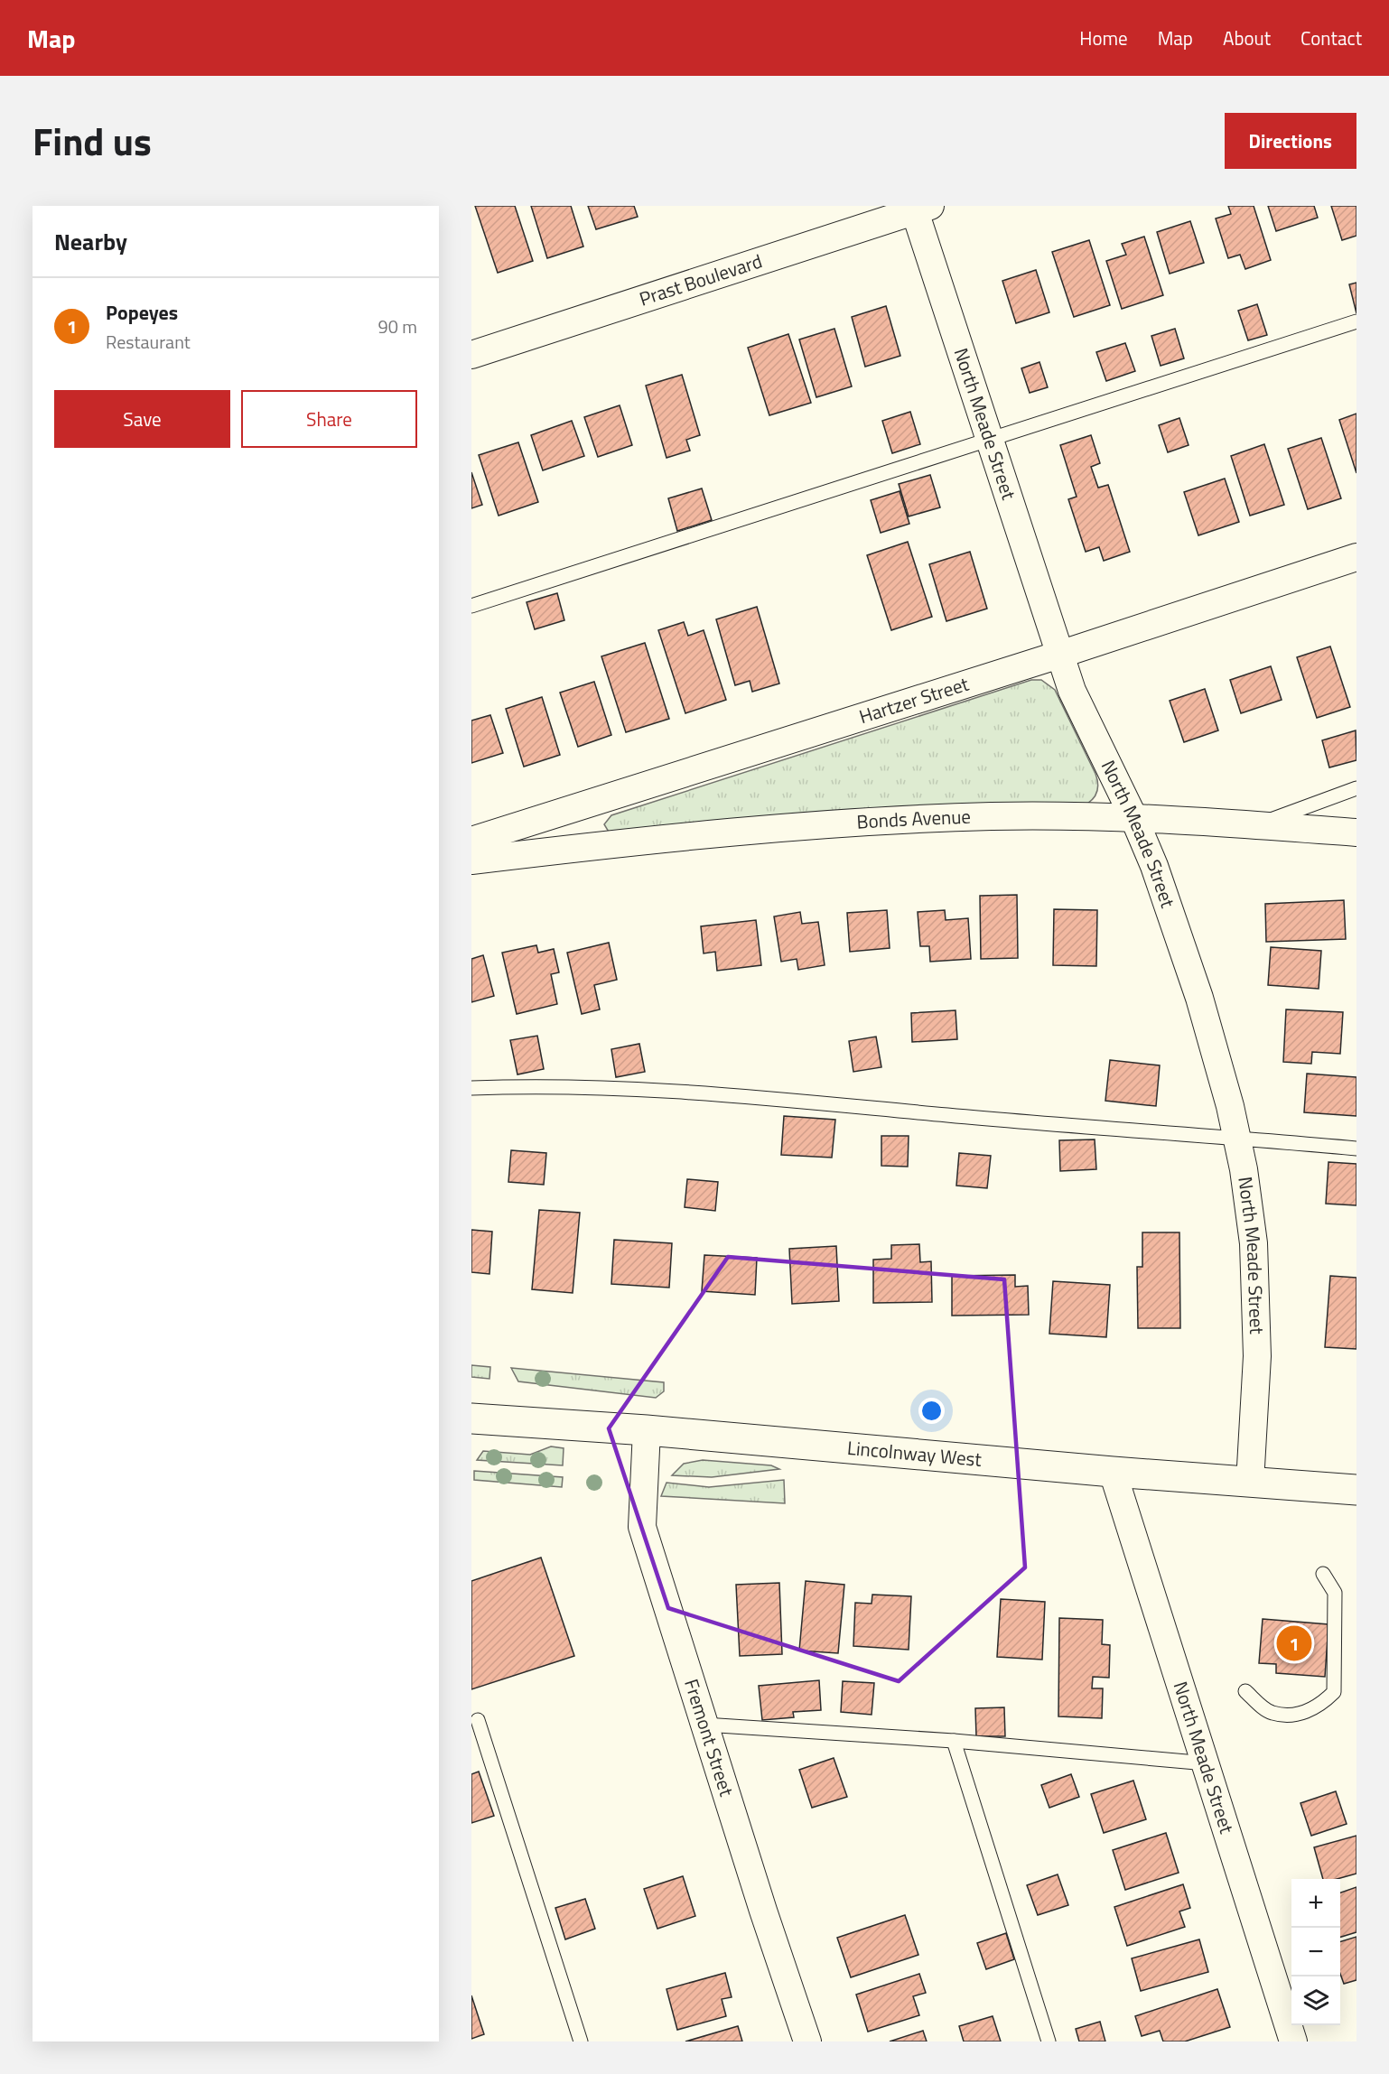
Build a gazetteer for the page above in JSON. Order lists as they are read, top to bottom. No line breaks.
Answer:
{"streets":{"main road":["Lincolnway West"],"street":["Prast Boulevard","North Meade Street","Hartzer Street","Bonds Avenue","Fremont Street"]},"crossings":[["Prast Boulevard","North Meade Street"],["North Meade Street","Hartzer Street"],["North Meade Street","Bonds Avenue"],["North Meade Street","Lincolnway West"],["Lincolnway West","Fremont Street"]],"page":{"header":"Map","nav":["Home","Map","About","Contact"],"title":"Find us","buttons":["Directions",["Save","Share"]],"heading":"Nearby","list":[{"mark":"1","name":"Popeyes","note":"Restaurant","value":"90 m"}],"pins":"1","map_buttons":["+","−"]}}
